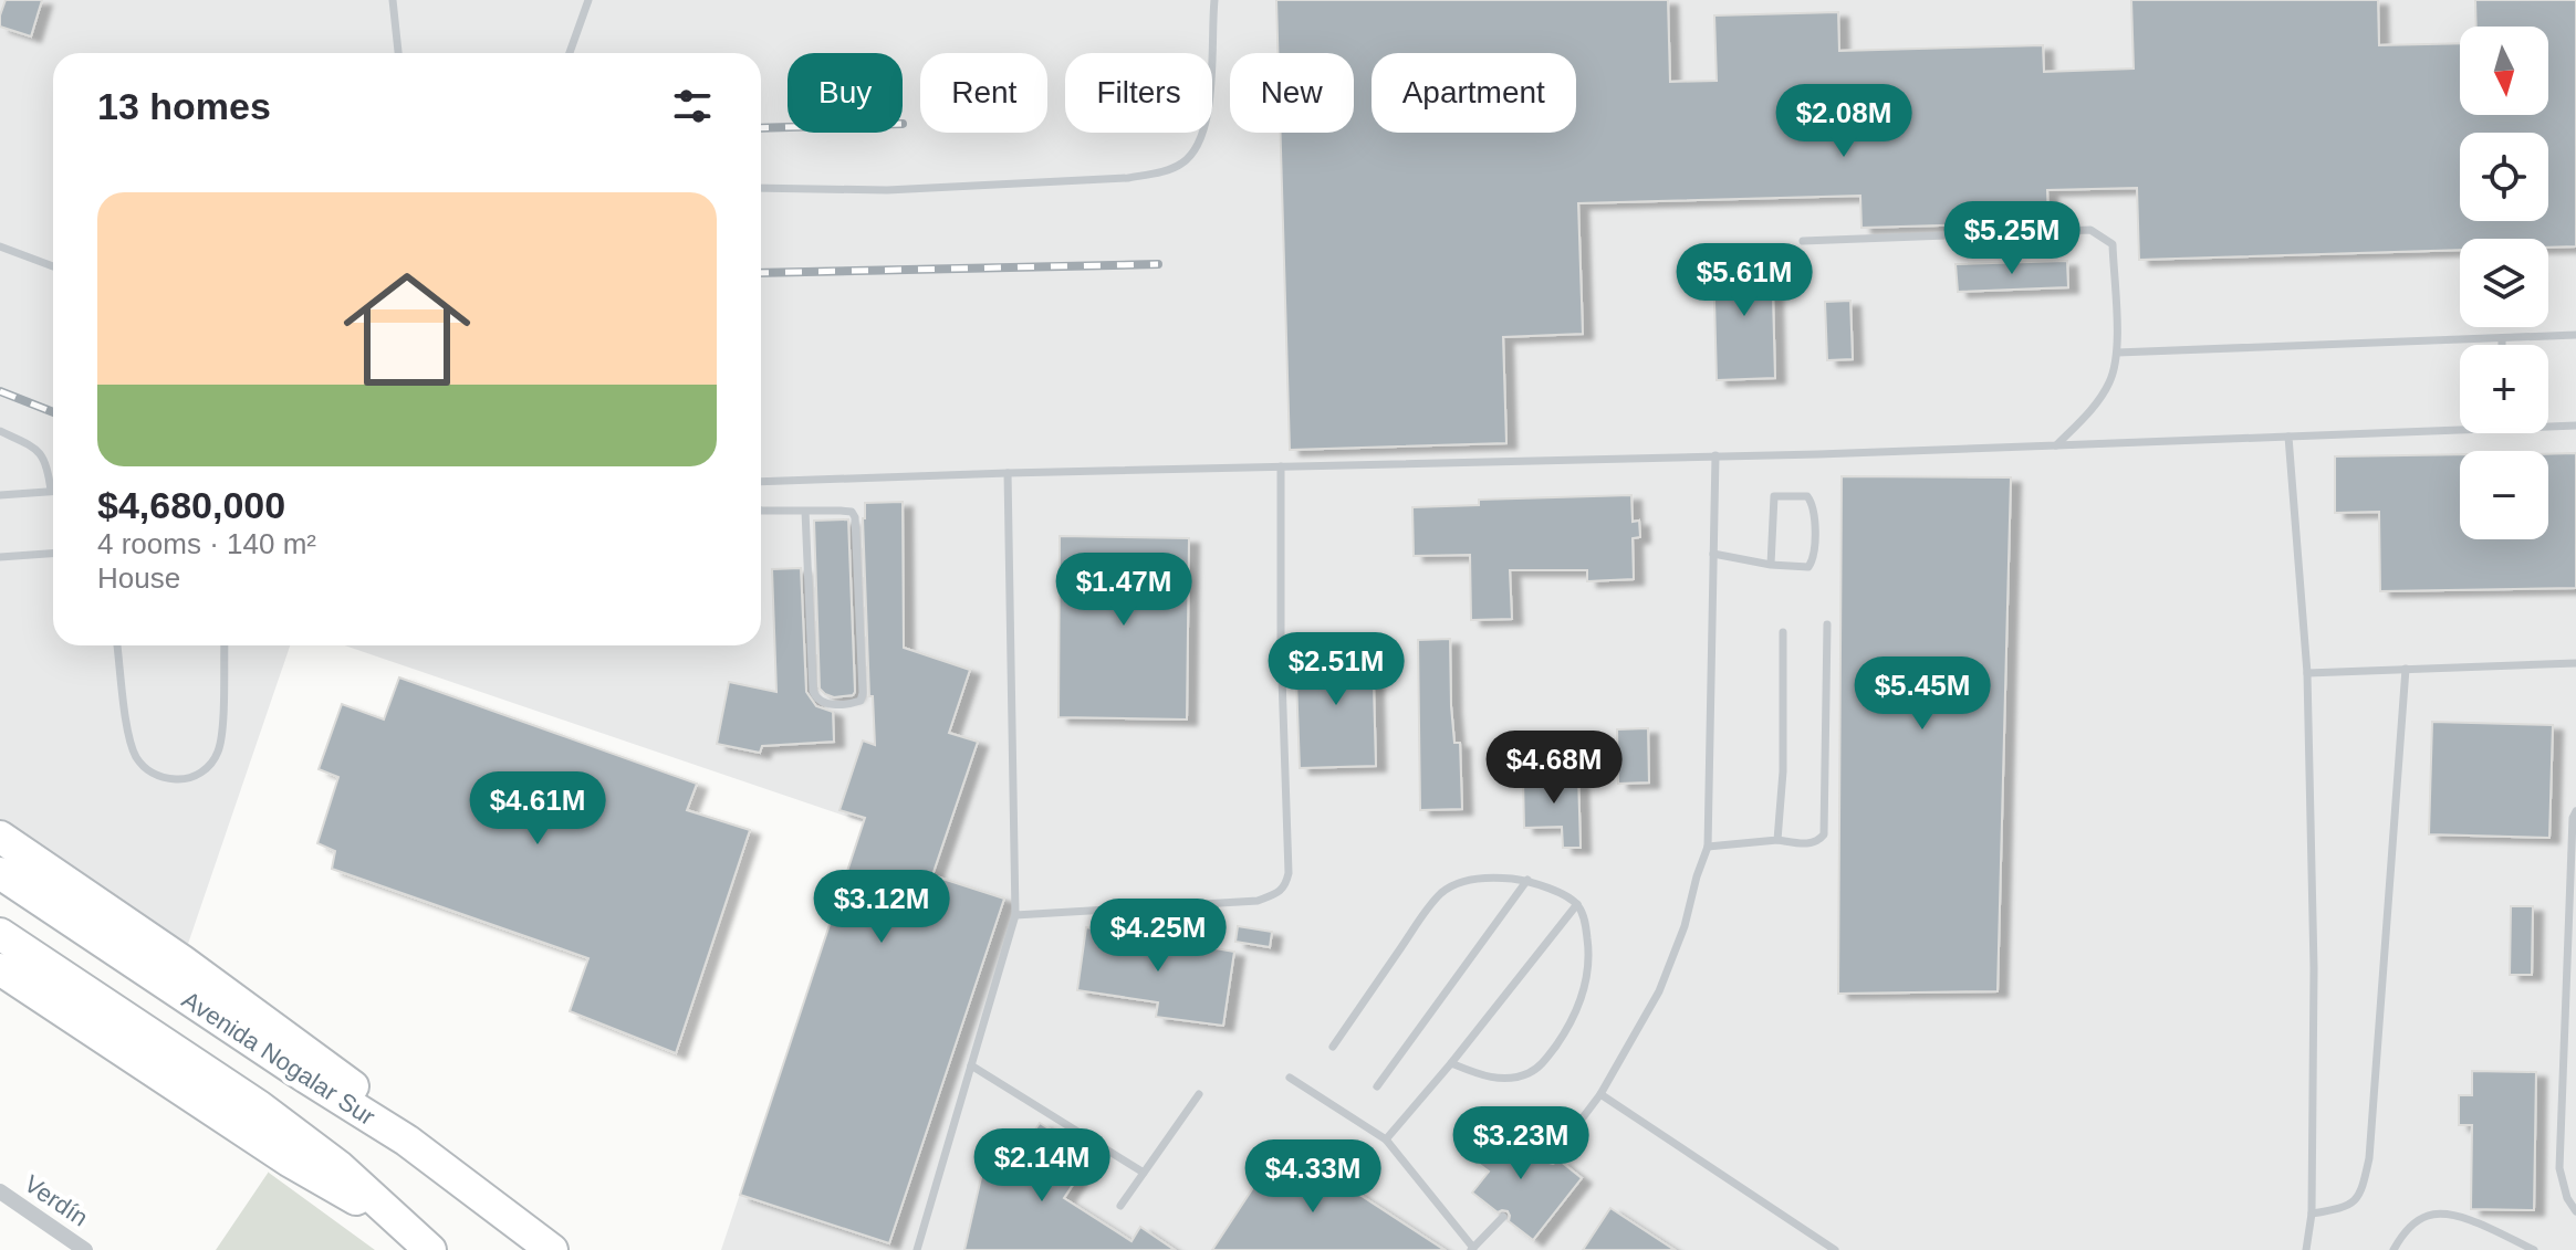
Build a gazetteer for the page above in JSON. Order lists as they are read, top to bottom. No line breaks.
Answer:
{"streets":{"highway":["Avenida Nogalar Sur"],"street":["Verdín"]},"north":"bottom","page":{"map_buttons":["+","−"],"chip":["Buy","Rent","Filters","New","Apartment"],"heading":"13 homes","price":["$2.08M","$5.25M","$5.61M","$1.47M","$2.51M","$5.45M","$4.68M","$4.61M","$3.12M","$4.25M","$3.23M","$2.14M","$4.33M"],"list":[{"name":"$4,680,000","note":"4 rooms · 140 m² · House"}]}}
